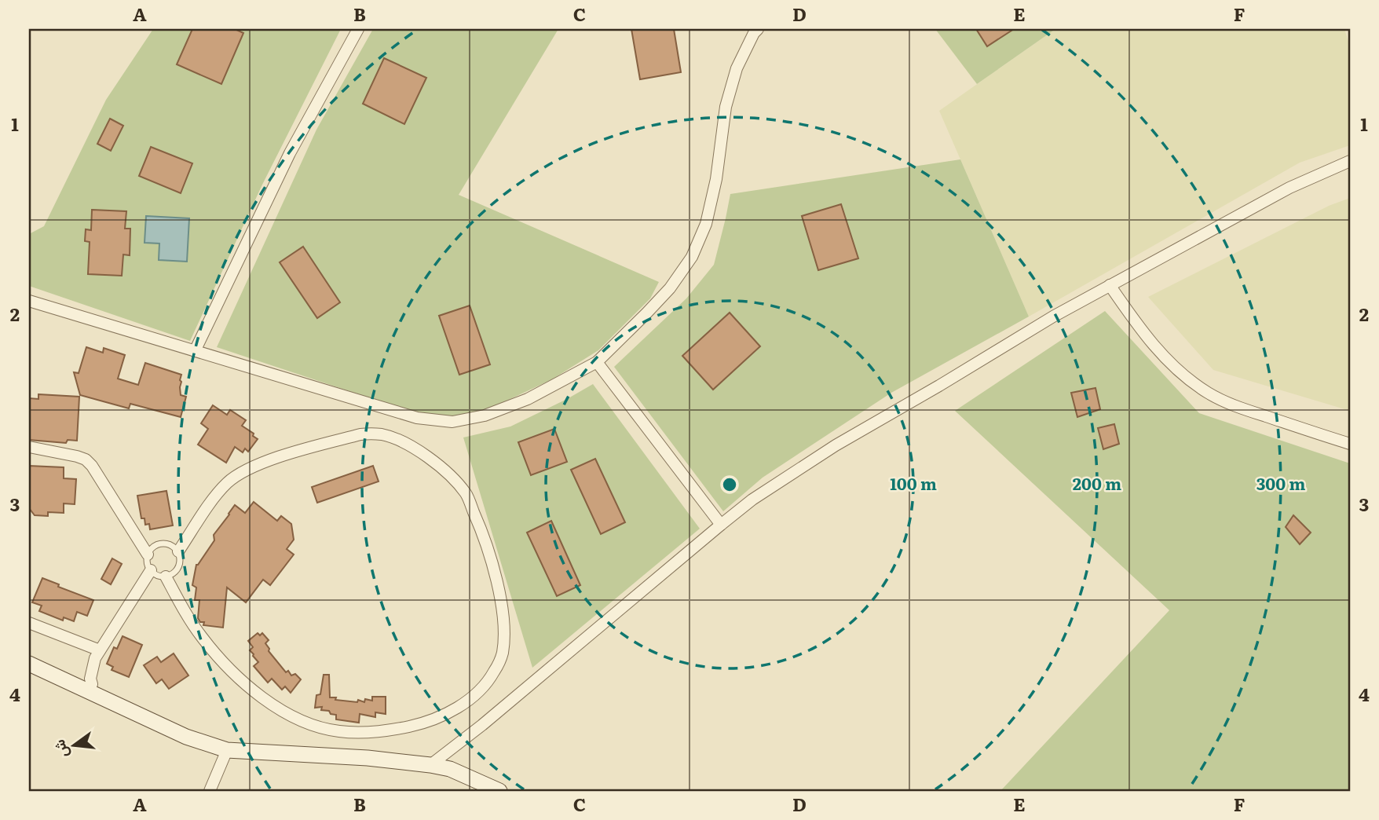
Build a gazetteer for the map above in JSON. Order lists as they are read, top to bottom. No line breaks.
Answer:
{"north":"left","grid":{"columns":["A","B","C","D","E","F"],"rows":["1","2","3","4"]},"rings":["100 m","200 m","300 m"]}
